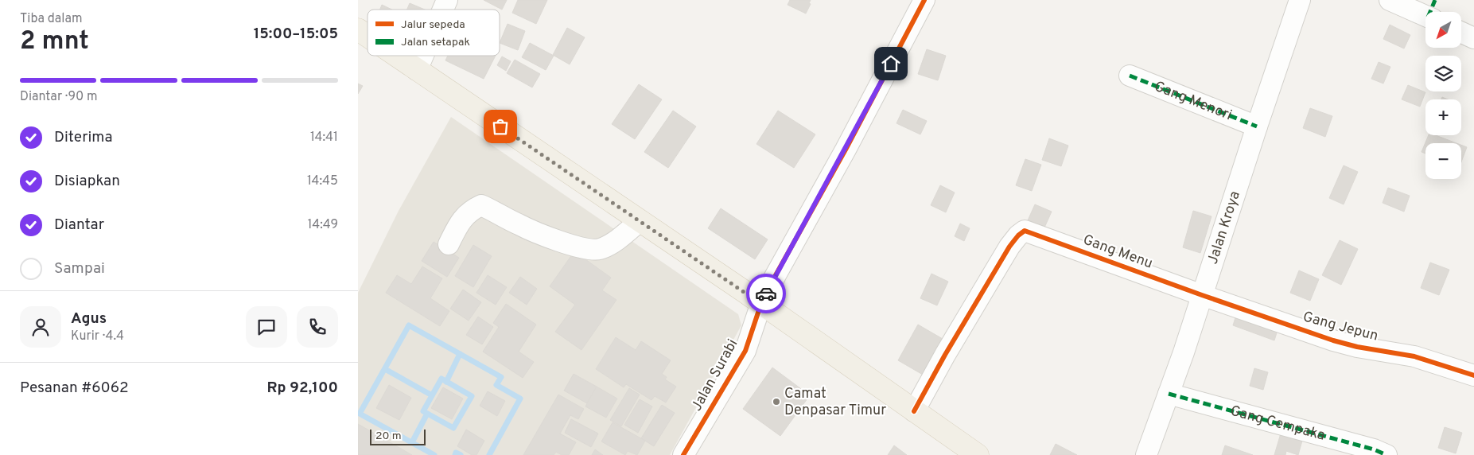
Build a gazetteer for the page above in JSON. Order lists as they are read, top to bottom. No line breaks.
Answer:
{"streets":{"street":["Gang Menori","Jalan Kroya","Gang Menu","Gang Jepun","Jalan Surabi","Gang Cempaka"]},"crossings":[["Gang Menori","Jalan Kroya"],["Jalan Kroya","Gang Menu"],["Jalan Kroya","Gang Jepun"],["Jalan Kroya","Gang Cempaka"],["Gang Menu","Gang Jepun"]],"places":["Camat Denpasar Timur"],"legend":["Jalur sepeda","Jalan setapak"],"scale_bar":"20 m","north":"bottom left","page":{"heading":["2 mnt","Tiba dalam","15:00–15:05"],"panel":["Agus","Kurir · 4.4","Pesanan #6062","Rp 92,100"],"map_buttons":["+","−"],"bar":"Diantar · 90 m","list":[["Diterima","14:41"],["Disiapkan","14:45"],["Diantar","14:49"],"Sampai"],"scale":"20 m"}}
